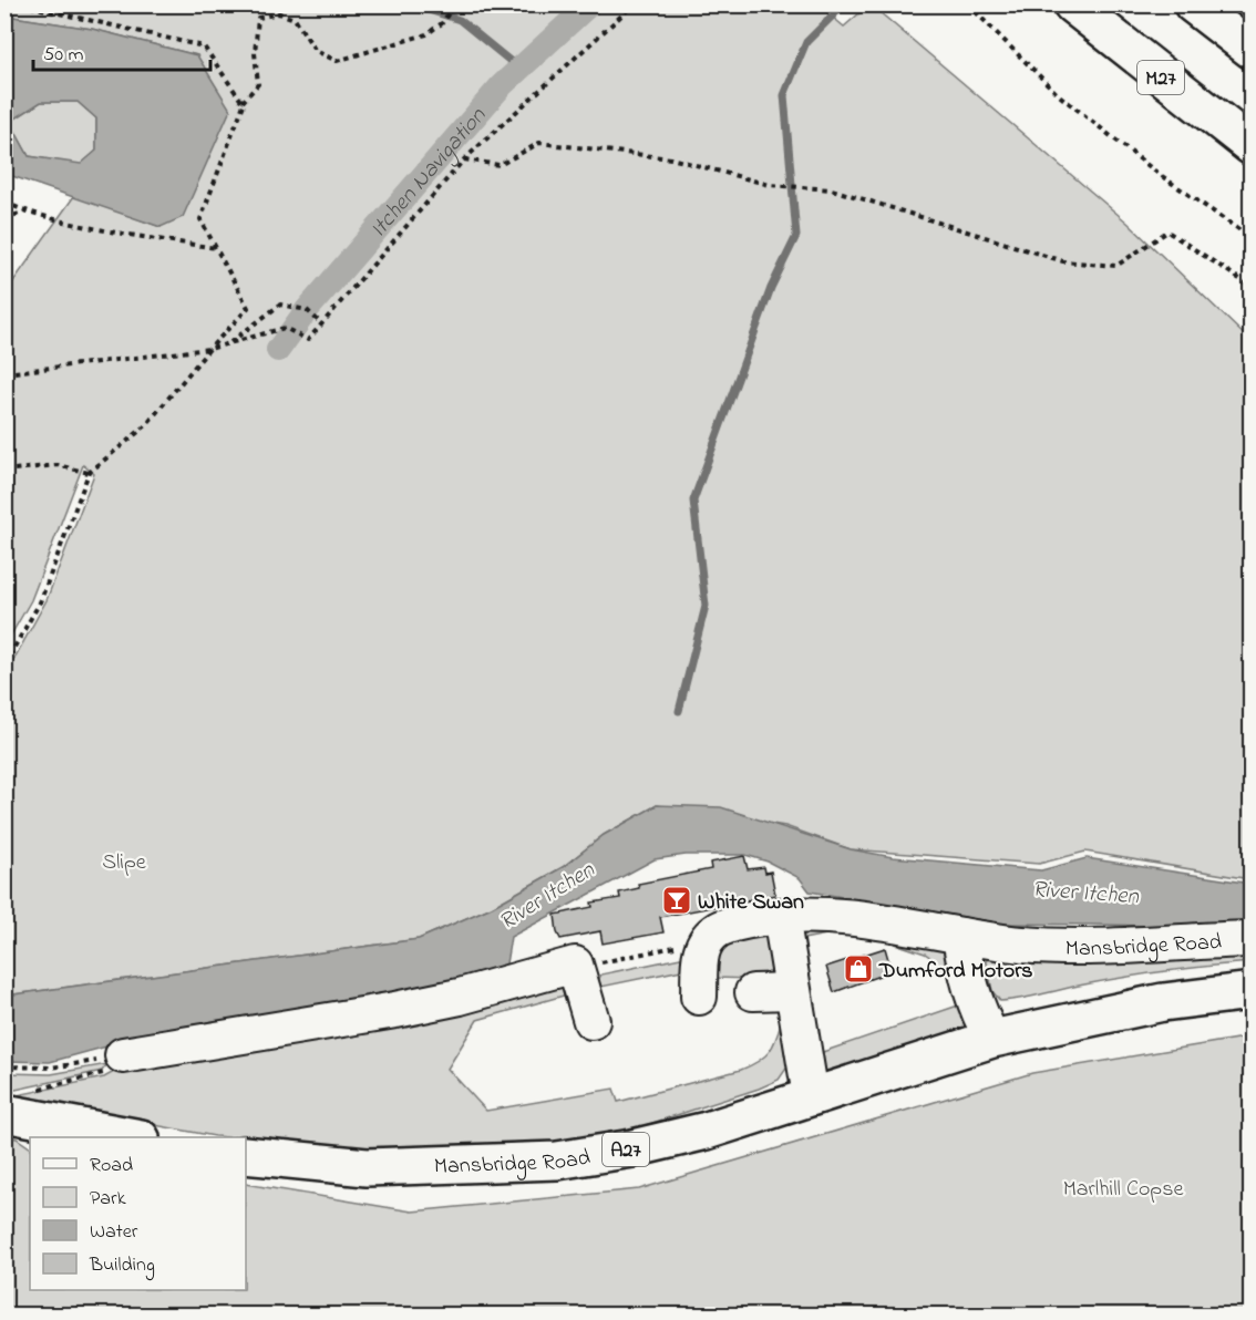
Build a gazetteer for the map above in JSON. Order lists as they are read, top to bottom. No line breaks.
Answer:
{"streets":{"main road":["M27","Mansbridge Road","A27"]},"water":["Itchen Navigation","River Itchen"],"parks":["Slipe","Marlhill Copse"],"places":{"bar":["White Swan"],"shop":["Dumford Motors"]},"legend":["Road","Park","Water","Building"],"scale_bar":"50 m"}
